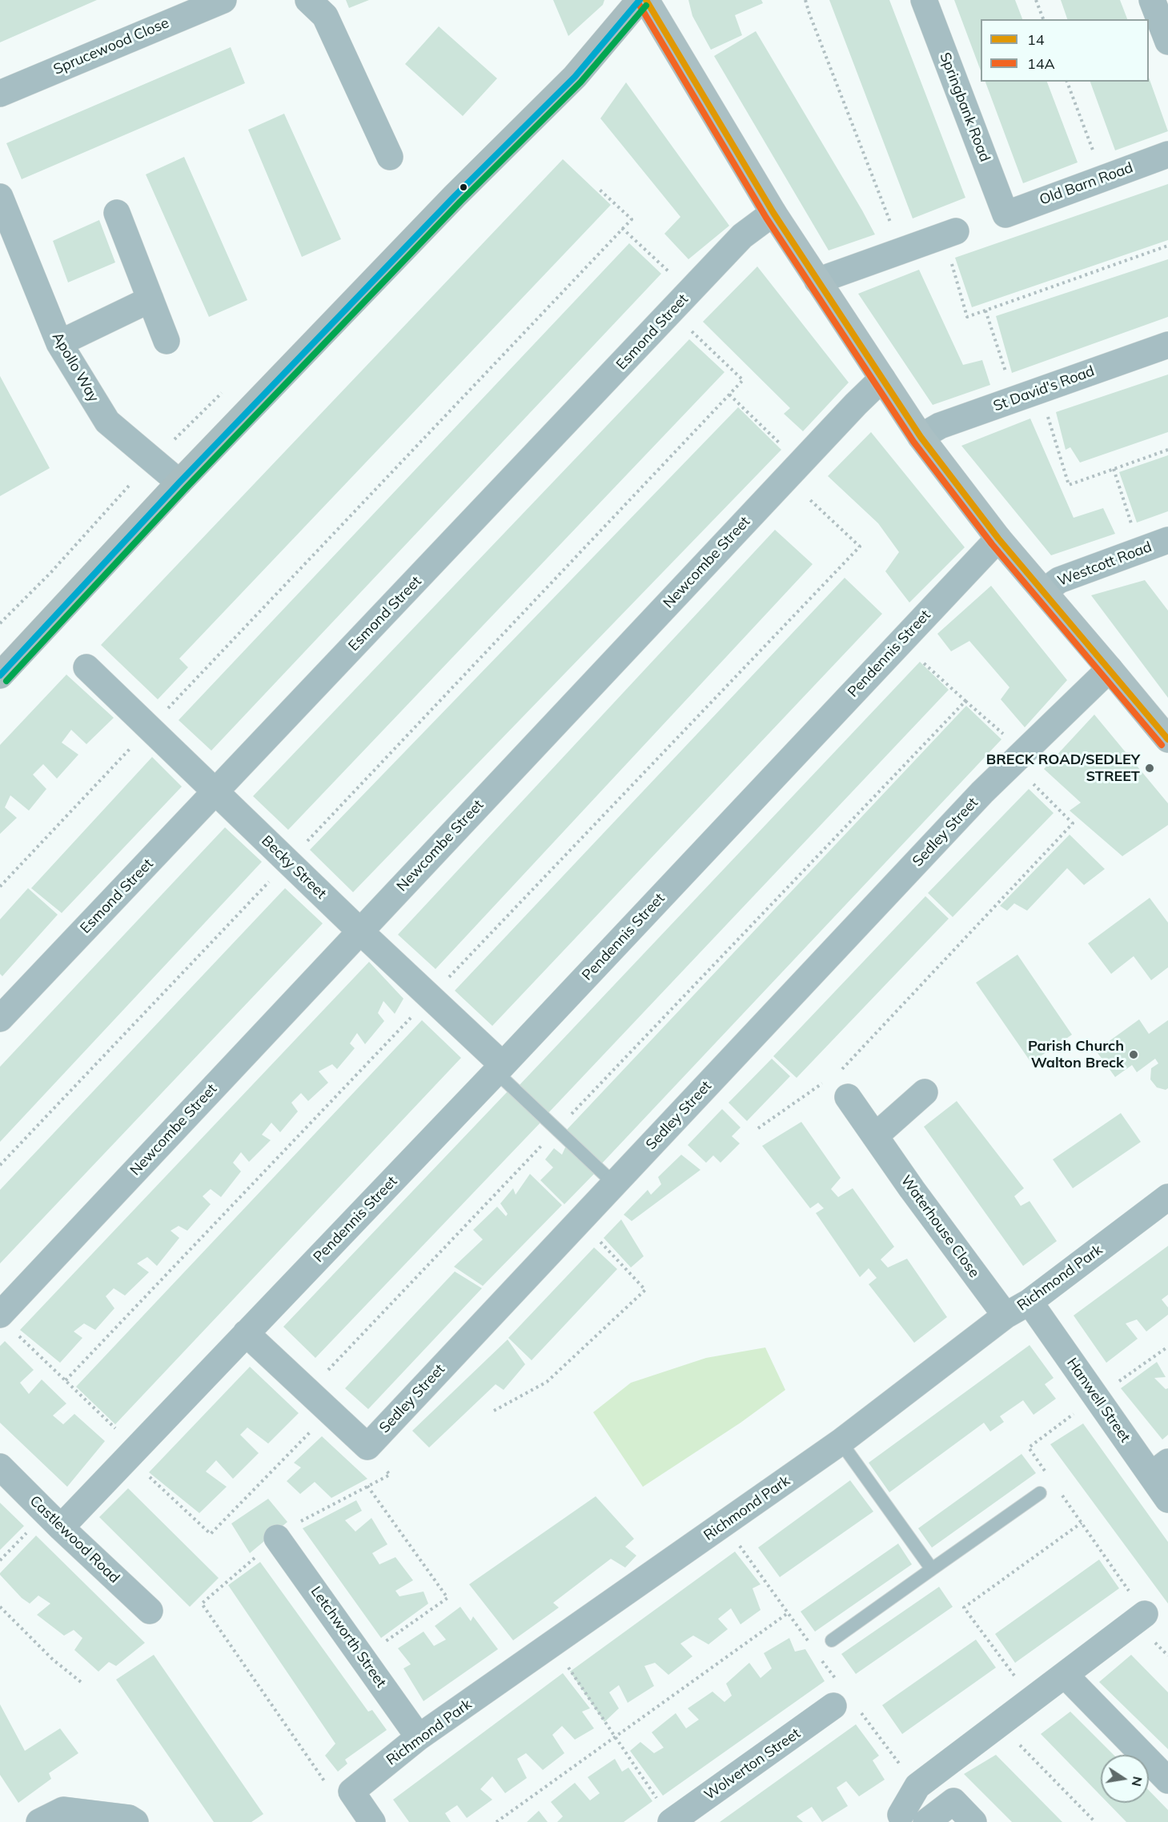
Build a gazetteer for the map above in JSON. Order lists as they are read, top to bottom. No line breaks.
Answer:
{"streets":{"street":["Sprucewood Close","Springbank Road","Old Barn Road","Esmond Street","Apollo Way","St David's Road","Newcombe Street","Westcott Road","Pendennis Street","Sedley Street","Becky Street","Waterhouse Close","Richmond Park","Hanwell Street","Castlewood Road","Letchworth Street","Wolverton Street"]},"crossings":[["Springbank Road","Old Barn Road"],["Esmond Street","Becky Street"],["Newcombe Street","Becky Street"],["Pendennis Street","Becky Street"],["Pendennis Street","Castlewood Road"],["Waterhouse Close","Richmond Park"],["Richmond Park","Hanwell Street"],["Richmond Park","Letchworth Street"]],"places":["BRECK ROAD/SEDLEY STREET","Parish Church Walton Breck"],"lines":["transit line 14","transit line 14A"],"legend":["14","14A"],"north":"right"}
